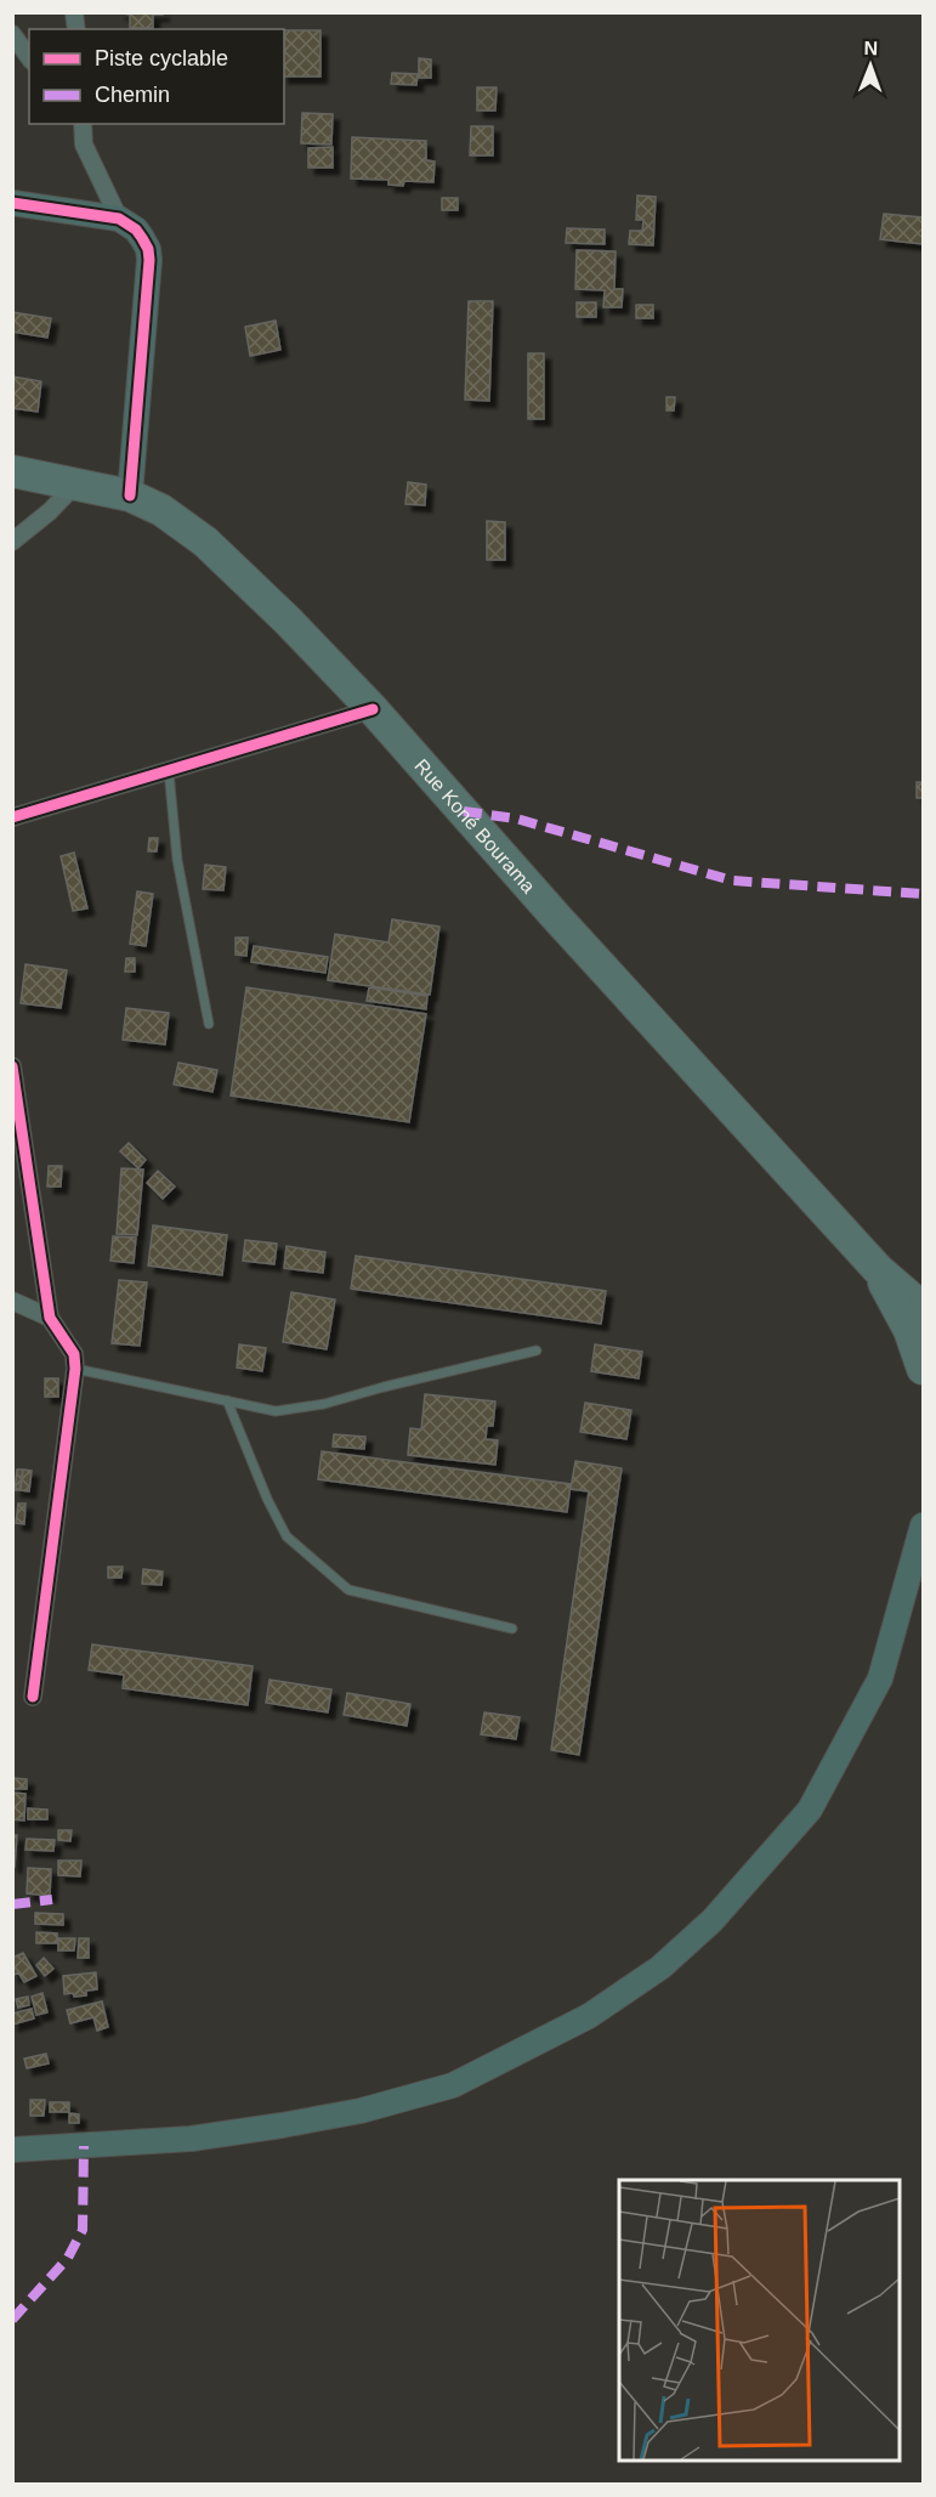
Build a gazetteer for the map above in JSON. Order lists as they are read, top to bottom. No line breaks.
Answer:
{"streets":{"highway":["Rue Koné Bourama"]},"legend":["Piste cyclable","Chemin"],"north":"top"}
